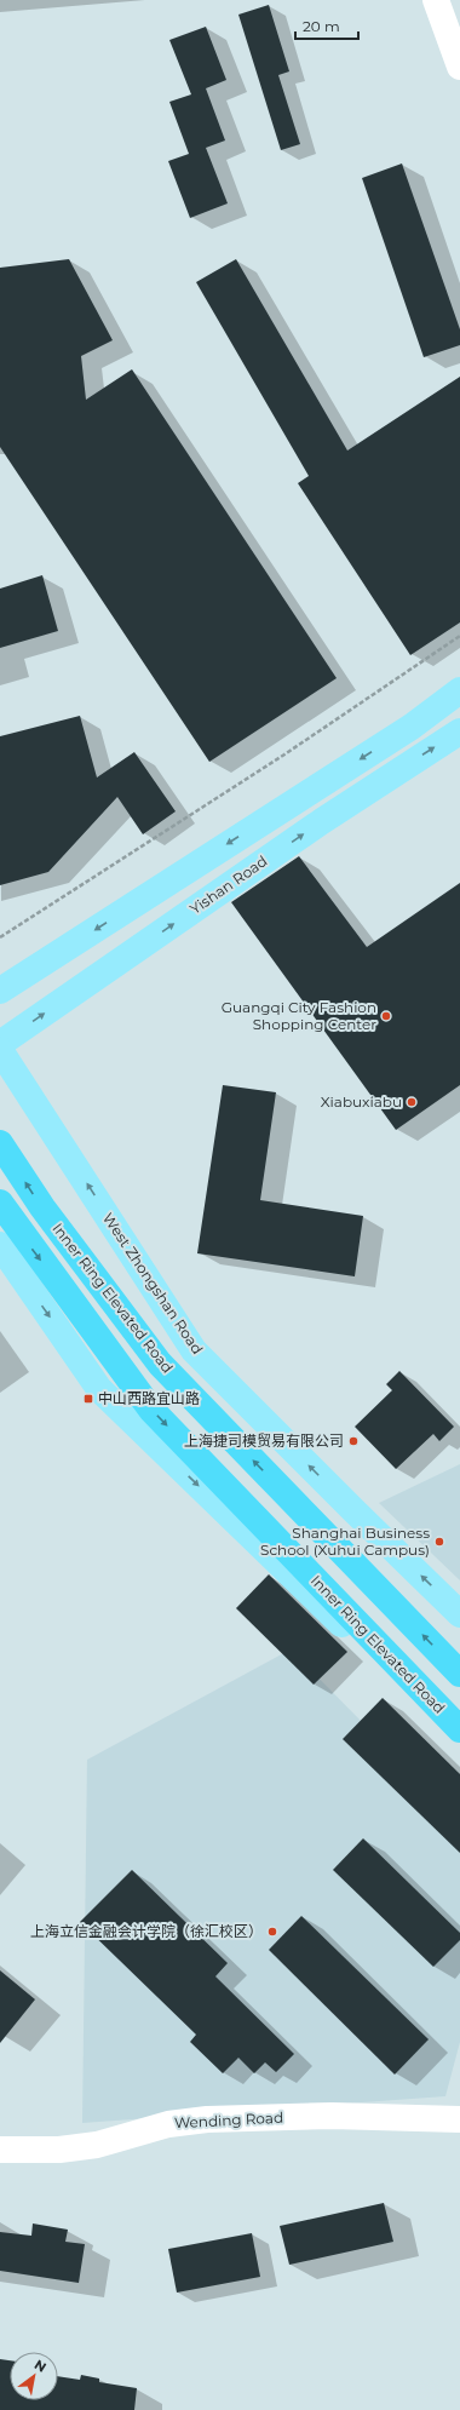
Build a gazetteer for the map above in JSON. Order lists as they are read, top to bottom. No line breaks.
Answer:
{"streets":{"highway":["Inner Ring Elevated Road"],"main road":["Yishan Road","West Zhongshan Road"],"street":["Wending Road"]},"places":{"other":["Guangqi City Fashion Shopping Center","Xiabuxiabu","上海捷司模贸易有限公司","Shanghai Business School (Xuhui Campus)","上海立信金融会计学院（徐汇校区）"],"transit":["中山西路宜山路"]},"scale_bar":"20 m","north":"top right"}
